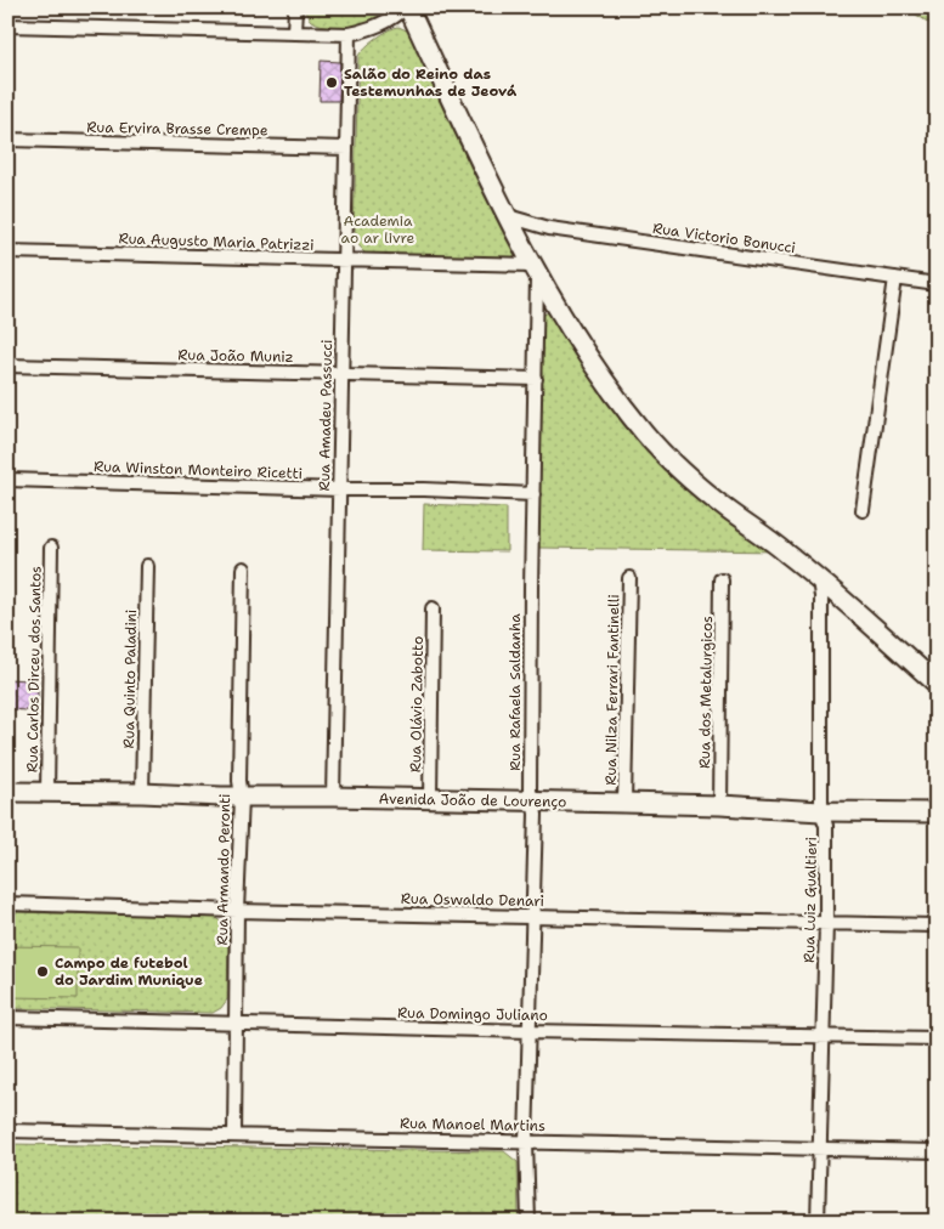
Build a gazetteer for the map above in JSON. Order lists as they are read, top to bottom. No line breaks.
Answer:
{"streets":{"street":["Rua Ervira Brasse Crempe","Rua Victorio Bonucci","Rua Augusto Maria Patrizzi","Rua João Muniz","Rua Amadeu Passucci","Rua Winston Monteiro Ricetti","Rua Carlos Dirceu dos Santos","Rua Quinto Paladini","Rua Nilza Ferrari Fantinelli","Rua Rafaela Saldanha","Rua dos Metalurgicos","Rua Olávio Zabotto","Avenida João de Lourenço","Rua Armando Peronti","Rua Oswaldo Denari","Rua Luiz Gualtieri","Rua Domingo Juliano","Rua Manoel Martins"]},"crossings":[["Rua Ervira Brasse Crempe","Rua Amadeu Passucci"],["Rua Augusto Maria Patrizzi","Rua Amadeu Passucci"],["Rua Augusto Maria Patrizzi","Rua Rafaela Saldanha"],["Rua João Muniz","Rua Amadeu Passucci"],["Rua João Muniz","Rua Rafaela Saldanha"],["Rua Amadeu Passucci","Rua Winston Monteiro Ricetti"],["Rua Amadeu Passucci","Avenida João de Lourenço"],["Rua Winston Monteiro Ricetti","Rua Rafaela Saldanha"],["Rua Carlos Dirceu dos Santos","Avenida João de Lourenço"],["Rua Quinto Paladini","Avenida João de Lourenço"],["Rua Nilza Ferrari Fantinelli","Avenida João de Lourenço"],["Rua Rafaela Saldanha","Avenida João de Lourenço"],["Rua Rafaela Saldanha","Rua Oswaldo Denari"],["Rua Rafaela Saldanha","Rua Domingo Juliano"],["Rua Rafaela Saldanha","Rua Manoel Martins"],["Rua dos Metalurgicos","Avenida João de Lourenço"],["Rua Olávio Zabotto","Avenida João de Lourenço"],["Avenida João de Lourenço","Rua Armando Peronti"],["Avenida João de Lourenço","Rua Luiz Gualtieri"],["Rua Armando Peronti","Rua Oswaldo Denari"],["Rua Armando Peronti","Rua Domingo Juliano"],["Rua Armando Peronti","Rua Manoel Martins"],["Rua Oswaldo Denari","Rua Luiz Gualtieri"],["Rua Luiz Gualtieri","Rua Domingo Juliano"],["Rua Luiz Gualtieri","Rua Manoel Martins"]],"parks":["Academia ao ar livre"],"places":["Salão do Reino das Testemunhas de Jeová","Campo de futebol do Jardim Munique"]}
